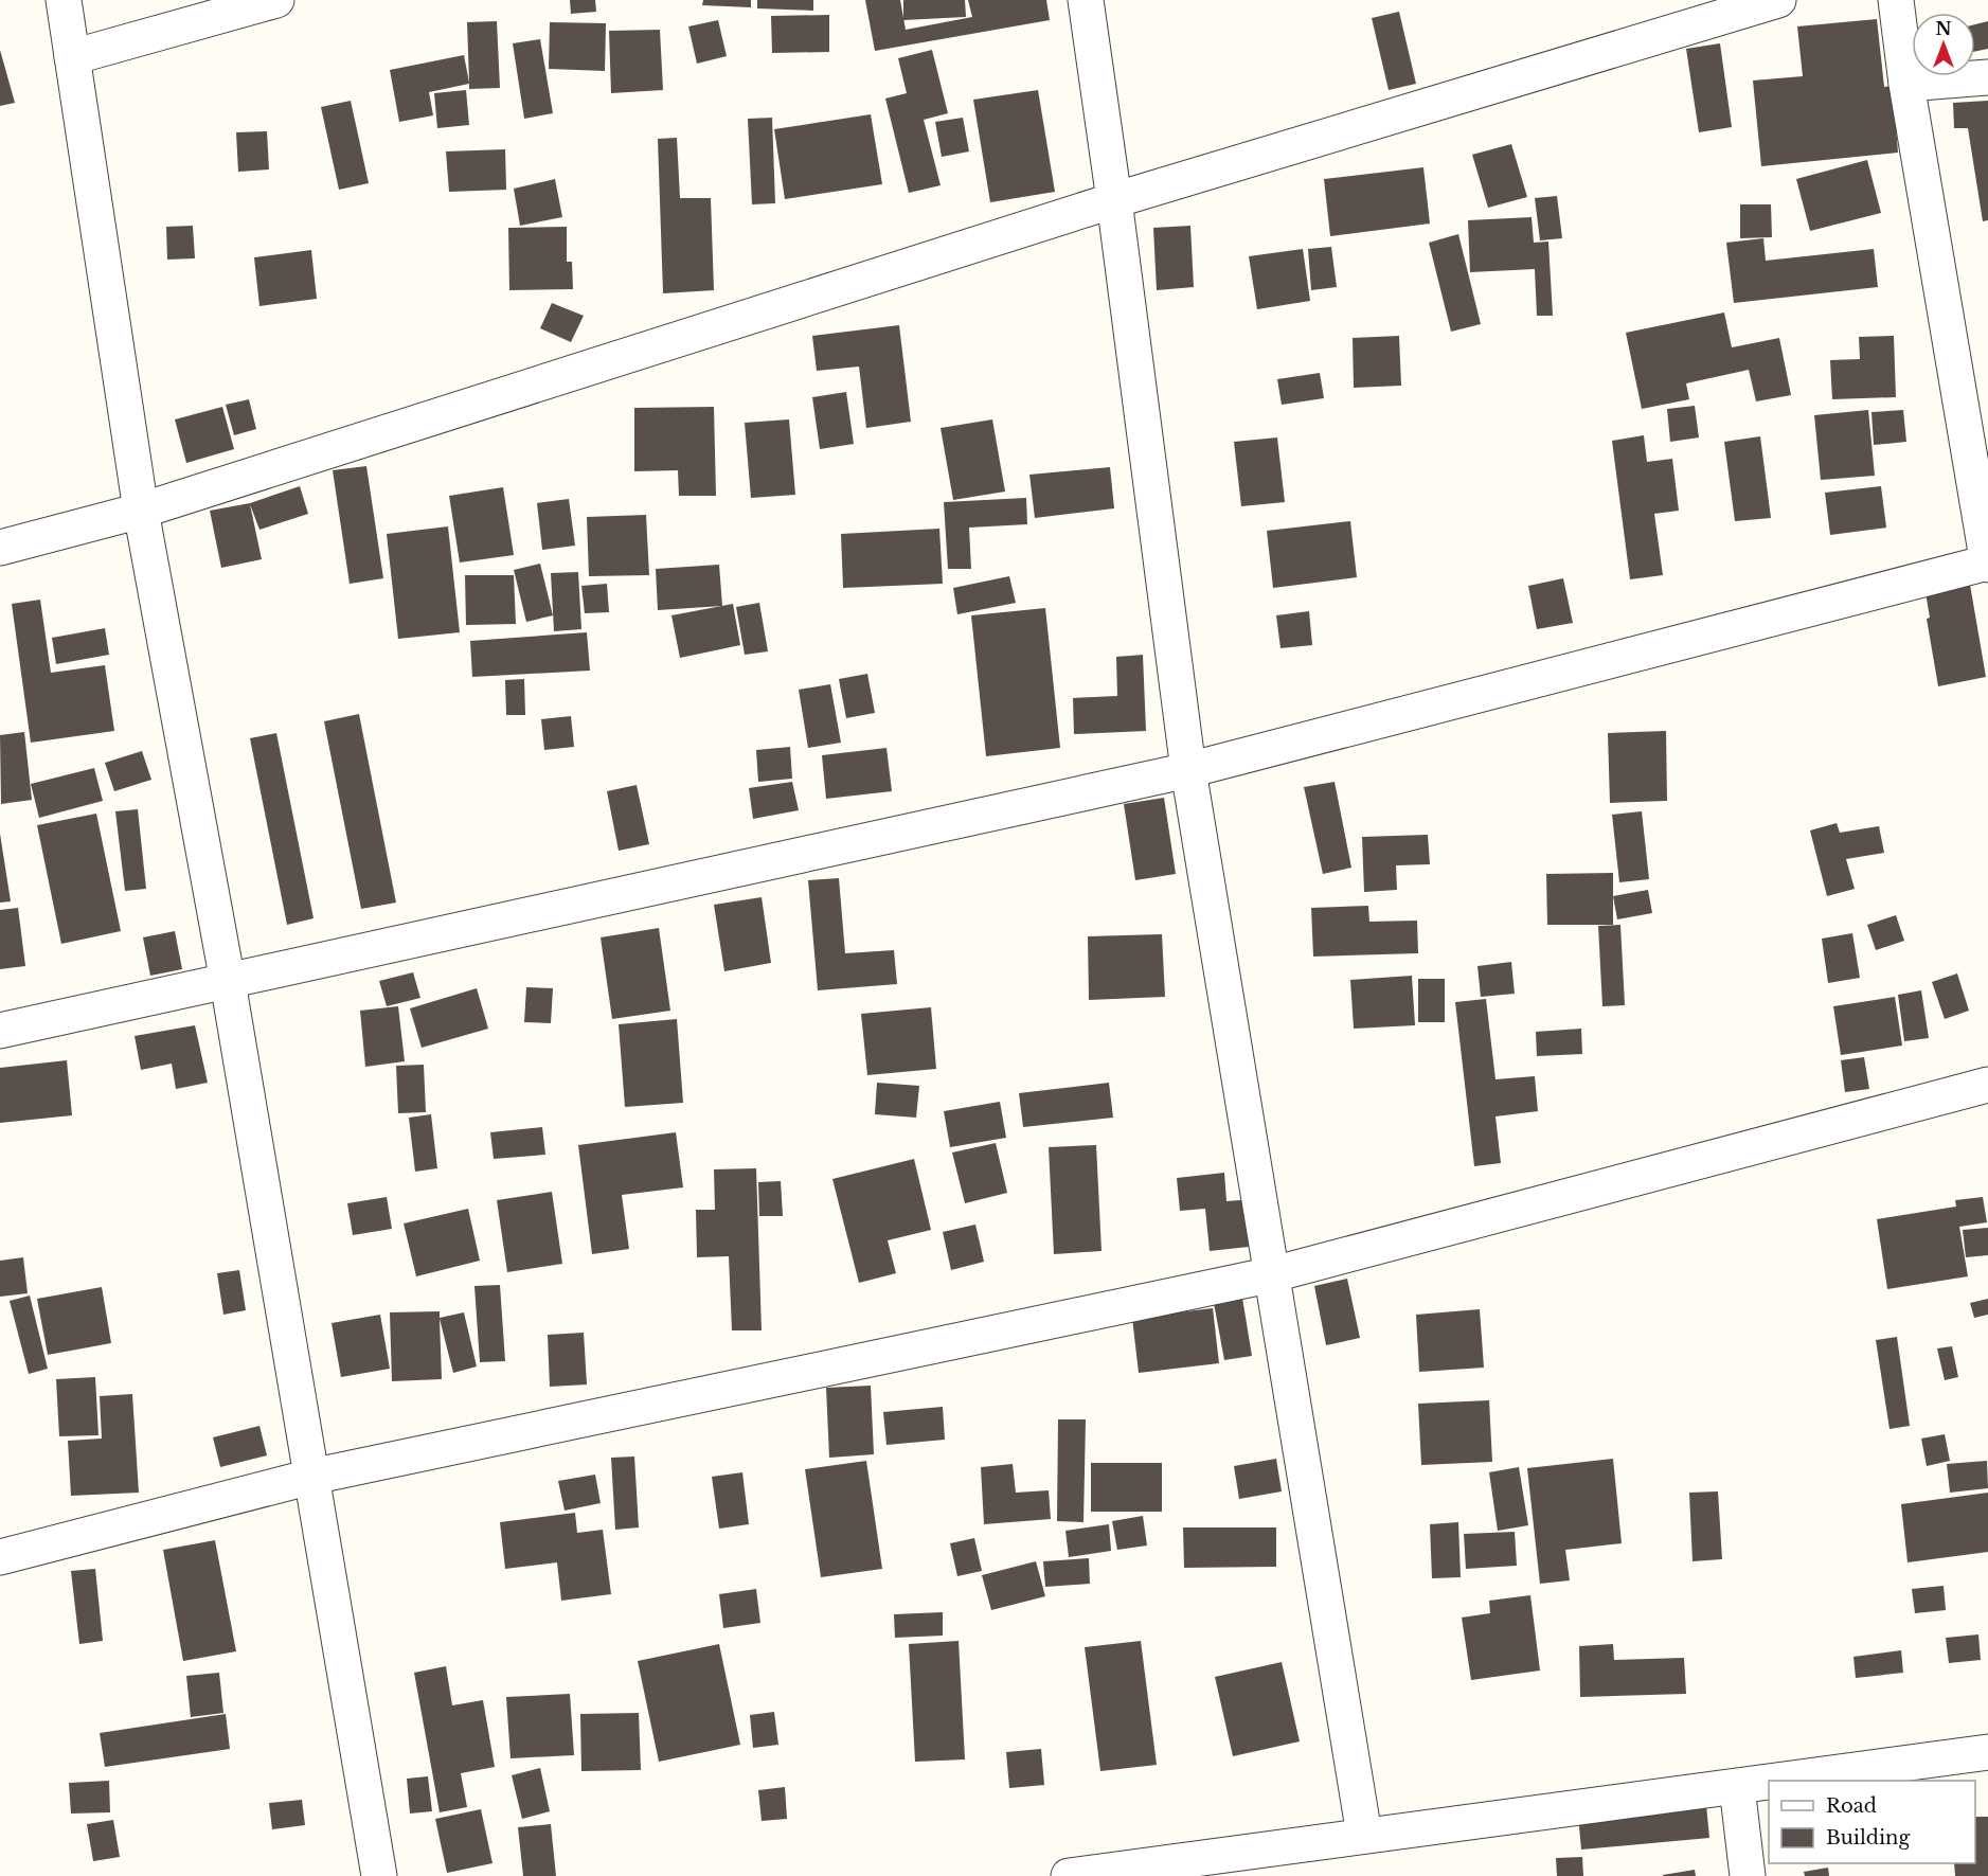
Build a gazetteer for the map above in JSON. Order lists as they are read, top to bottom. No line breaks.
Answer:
{"legend":["Road","Building"],"north":"top"}
